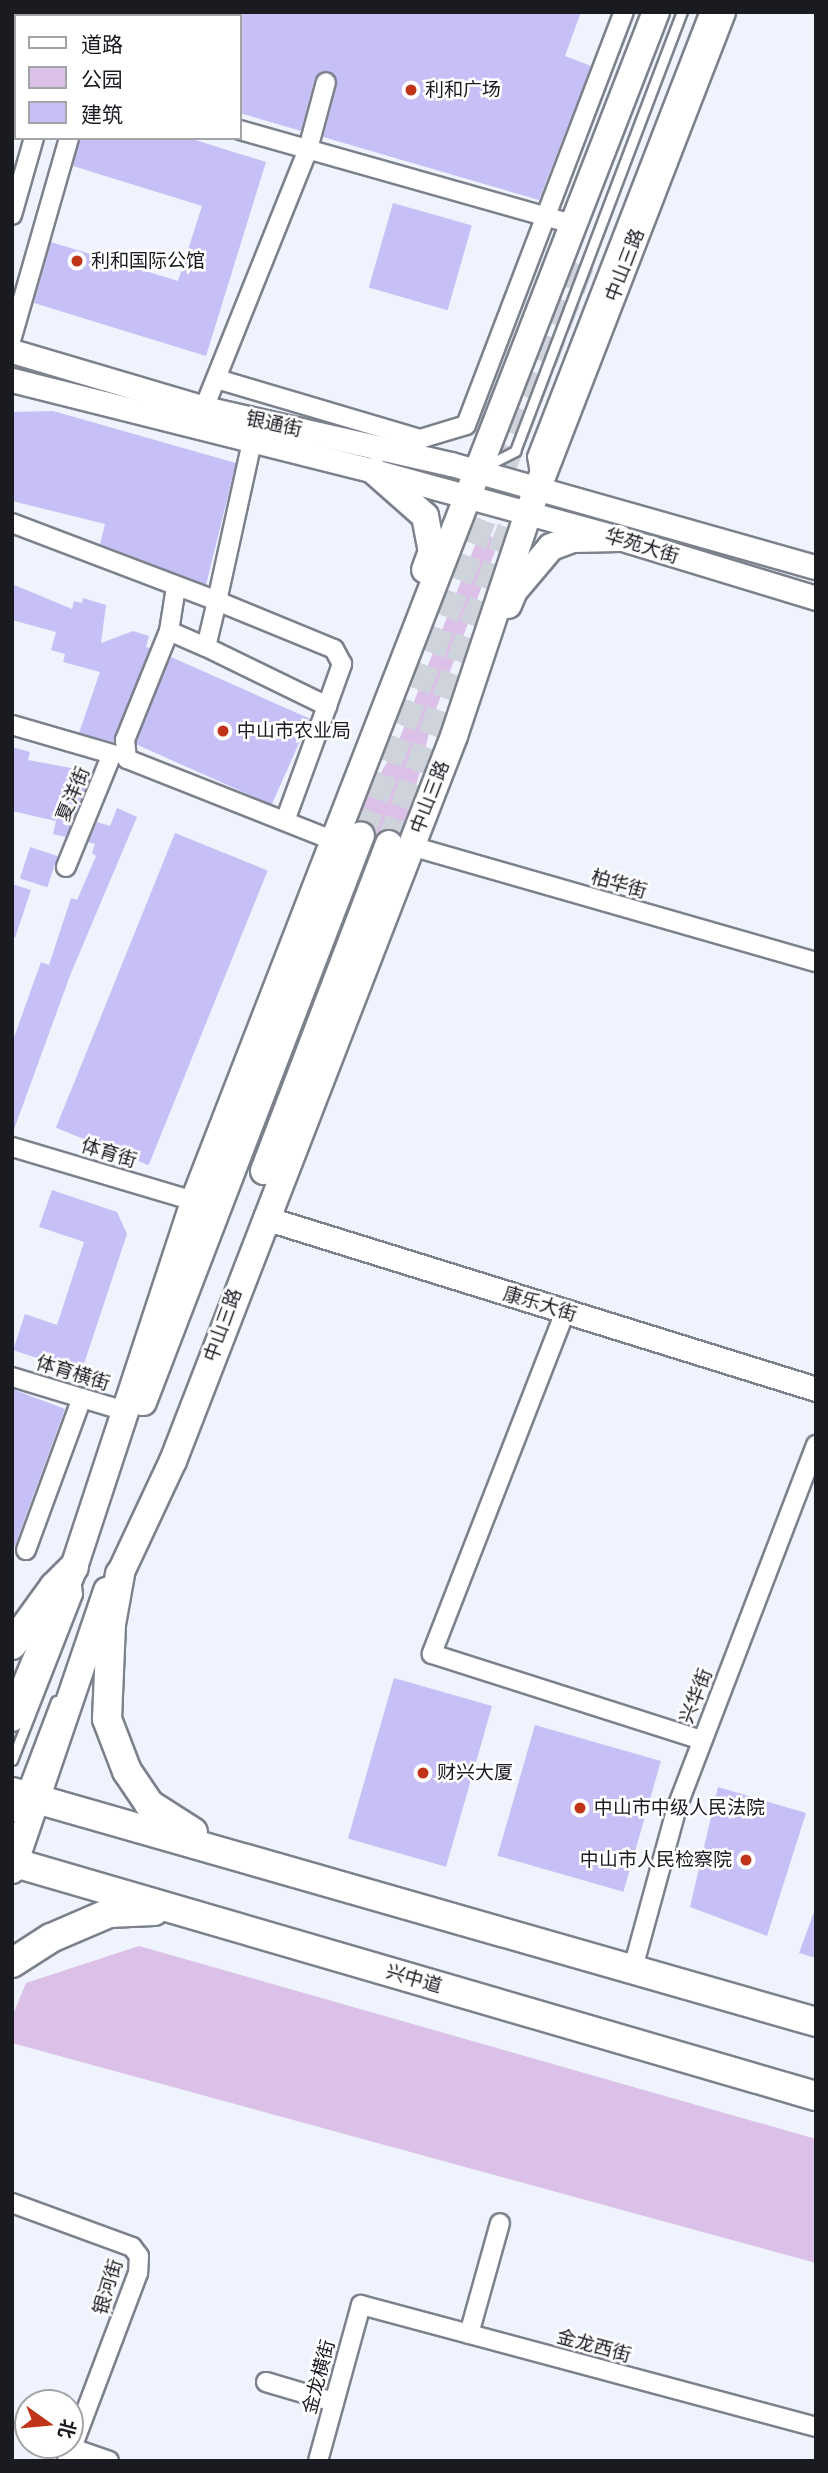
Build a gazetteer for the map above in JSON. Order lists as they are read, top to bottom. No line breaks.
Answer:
{"streets":{"main road":["中山三路","兴中道"],"street":["银通街","华苑大街","夏洋街","柏华街","体育街","康乐大街","体育横街","兴华街","银河街","金龙西街","金龙横街"]},"crossings":[["中山三路","银通街"],["中山三路","华苑大街"],["中山三路","柏华街"],["中山三路","康乐大街"],["中山三路","兴中道"],["银通街","华苑大街"],["金龙西街","金龙横街"]],"places":["利和广场","利和国际公馆","中山市农业局","财兴大厦","中山市中级人民法院","中山市人民检察院"],"legend":["道路","公园","建筑"],"north":"right"}
